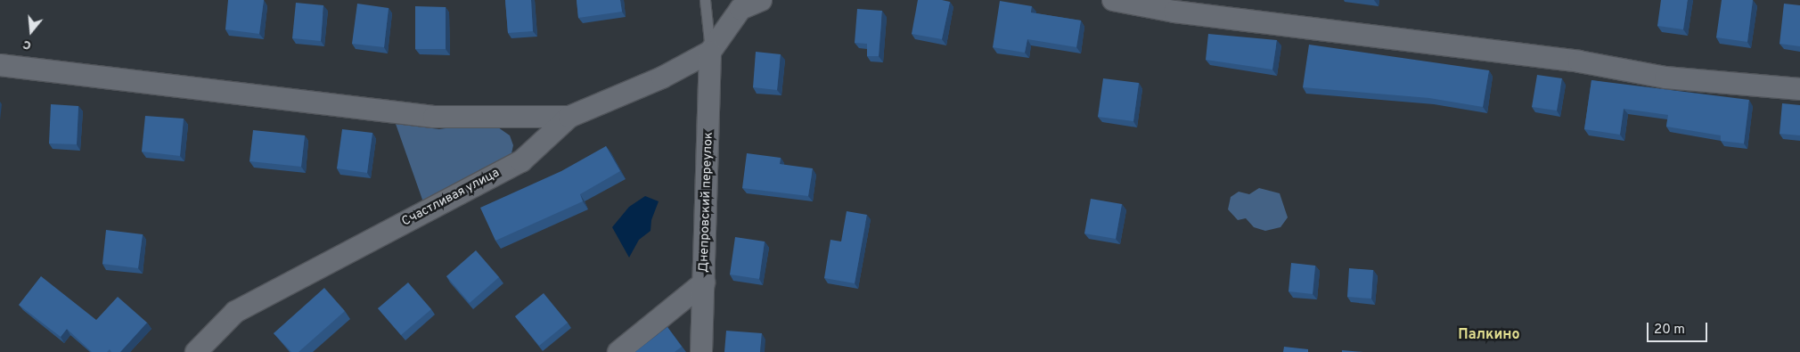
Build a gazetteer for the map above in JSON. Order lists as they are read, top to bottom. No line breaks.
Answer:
{"streets":{"street":["Счастливая улица","Днепровский переулок"]},"crossings":[["Счастливая улица","Днепровский переулок"]],"districts":["Палкино"],"scale_bar":"20 m","north":"bottom"}
